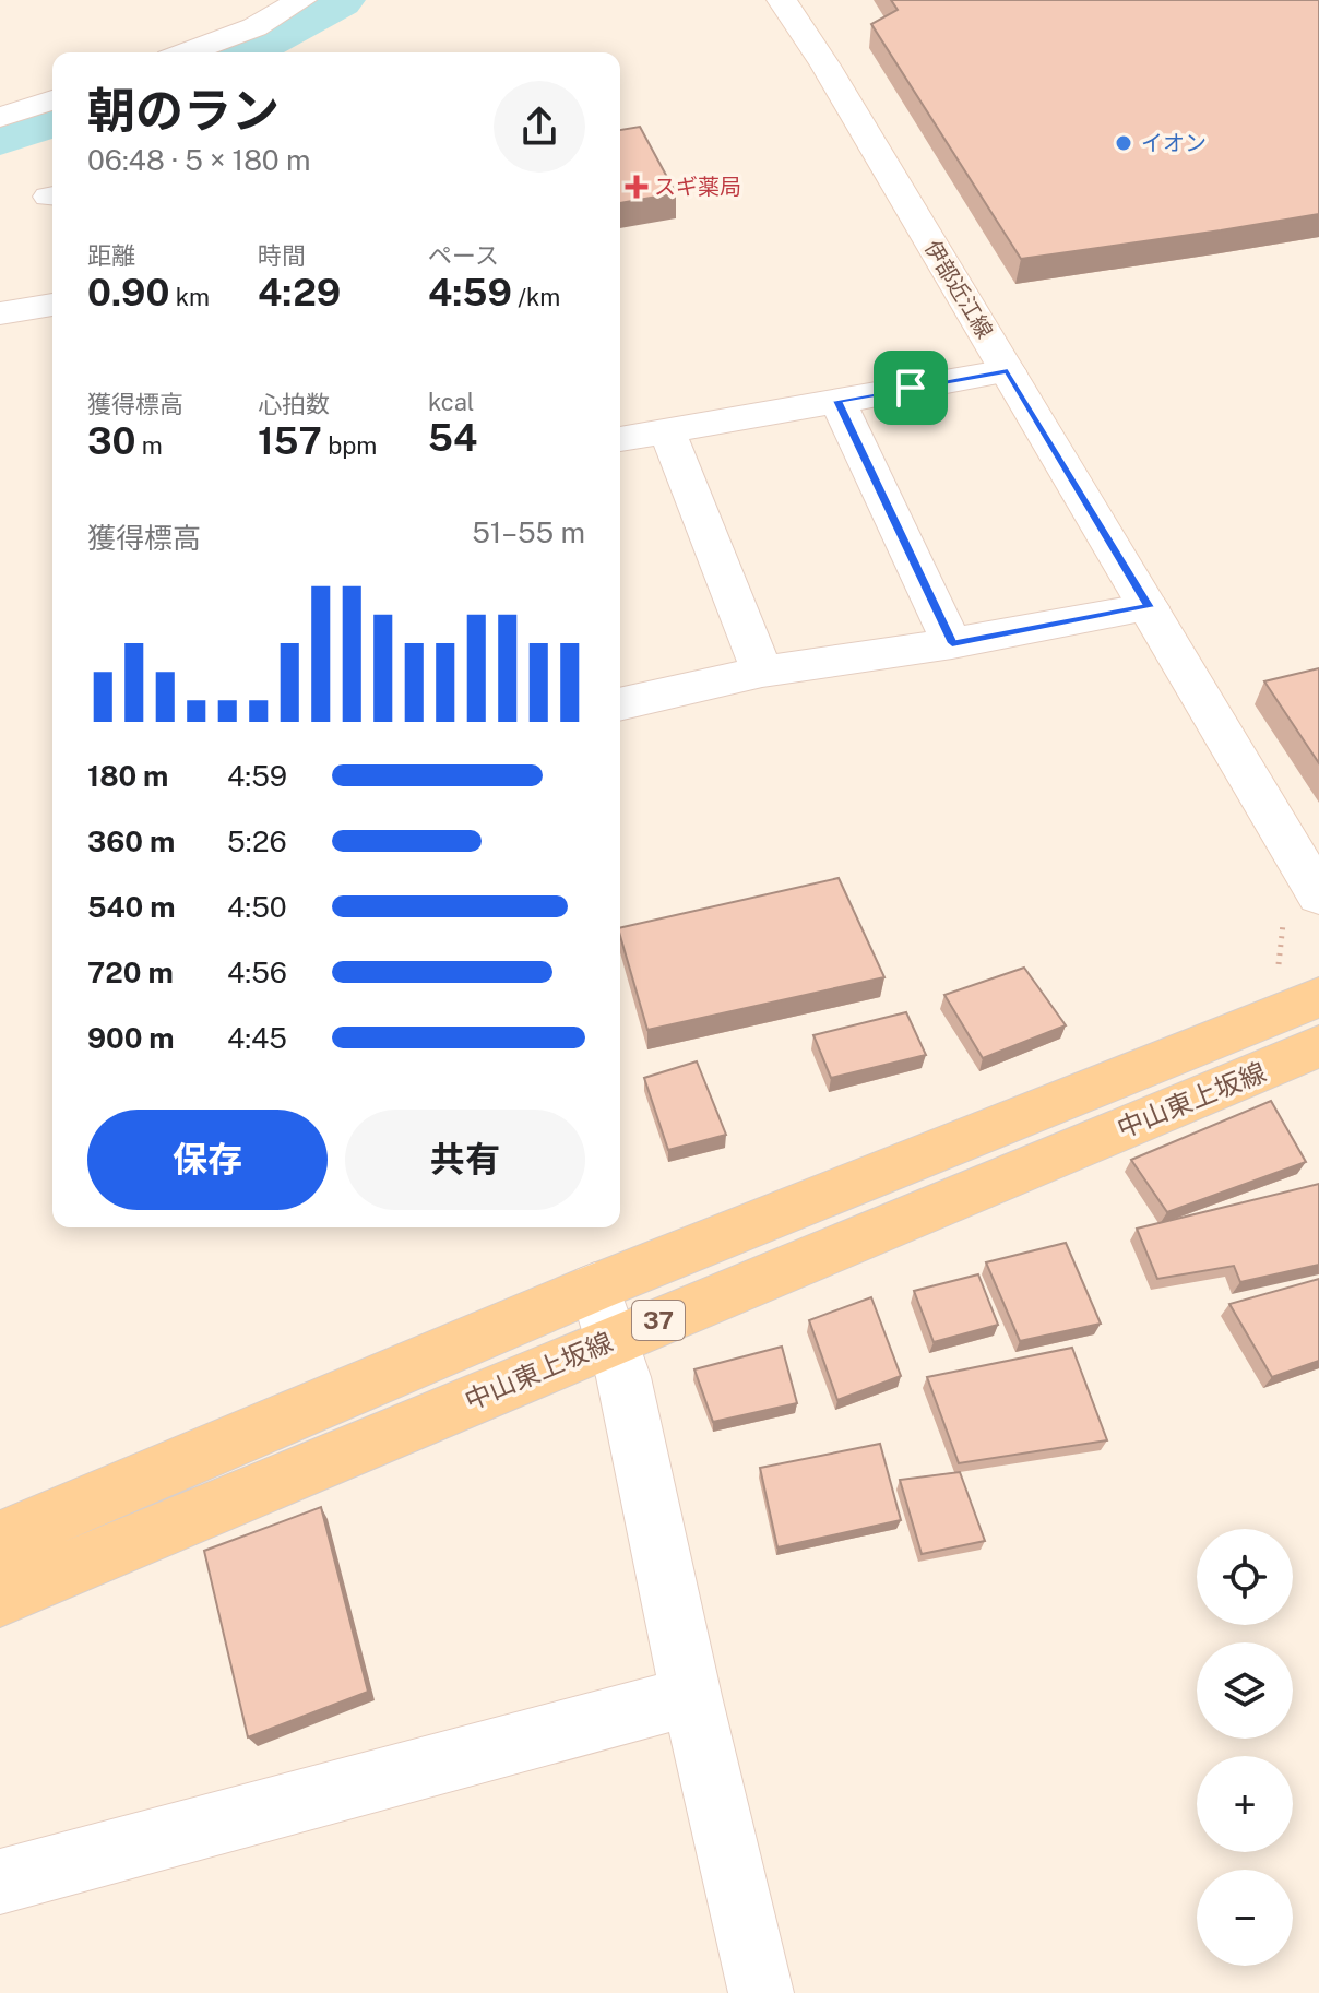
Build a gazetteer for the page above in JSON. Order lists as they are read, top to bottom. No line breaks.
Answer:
{"streets":{"main road":["中山東上坂線","37"],"street":["伊部近江線"]},"places":{"other":["イオン"],"health":["スギ薬局"]},"page":{"heading":["朝のラン","06:48 · 5 × 180 m"],"stats":[["距離","0.90 km"],["時間","4:29"],["ペース","4:59 /km"],["獲得標高","30 m"],["心拍数","157 bpm"],["kcal","54"]],"chart":["獲得標高","51–55 m"],"list":[{"name":"180 m","note":"4:59"},{"name":"360 m","note":"5:26"},{"name":"540 m","note":"4:50"},{"name":"720 m","note":"4:56"},{"name":"900 m","note":"4:45"}],"buttons":["保存","共有"],"map_buttons":["+","−"]}}
